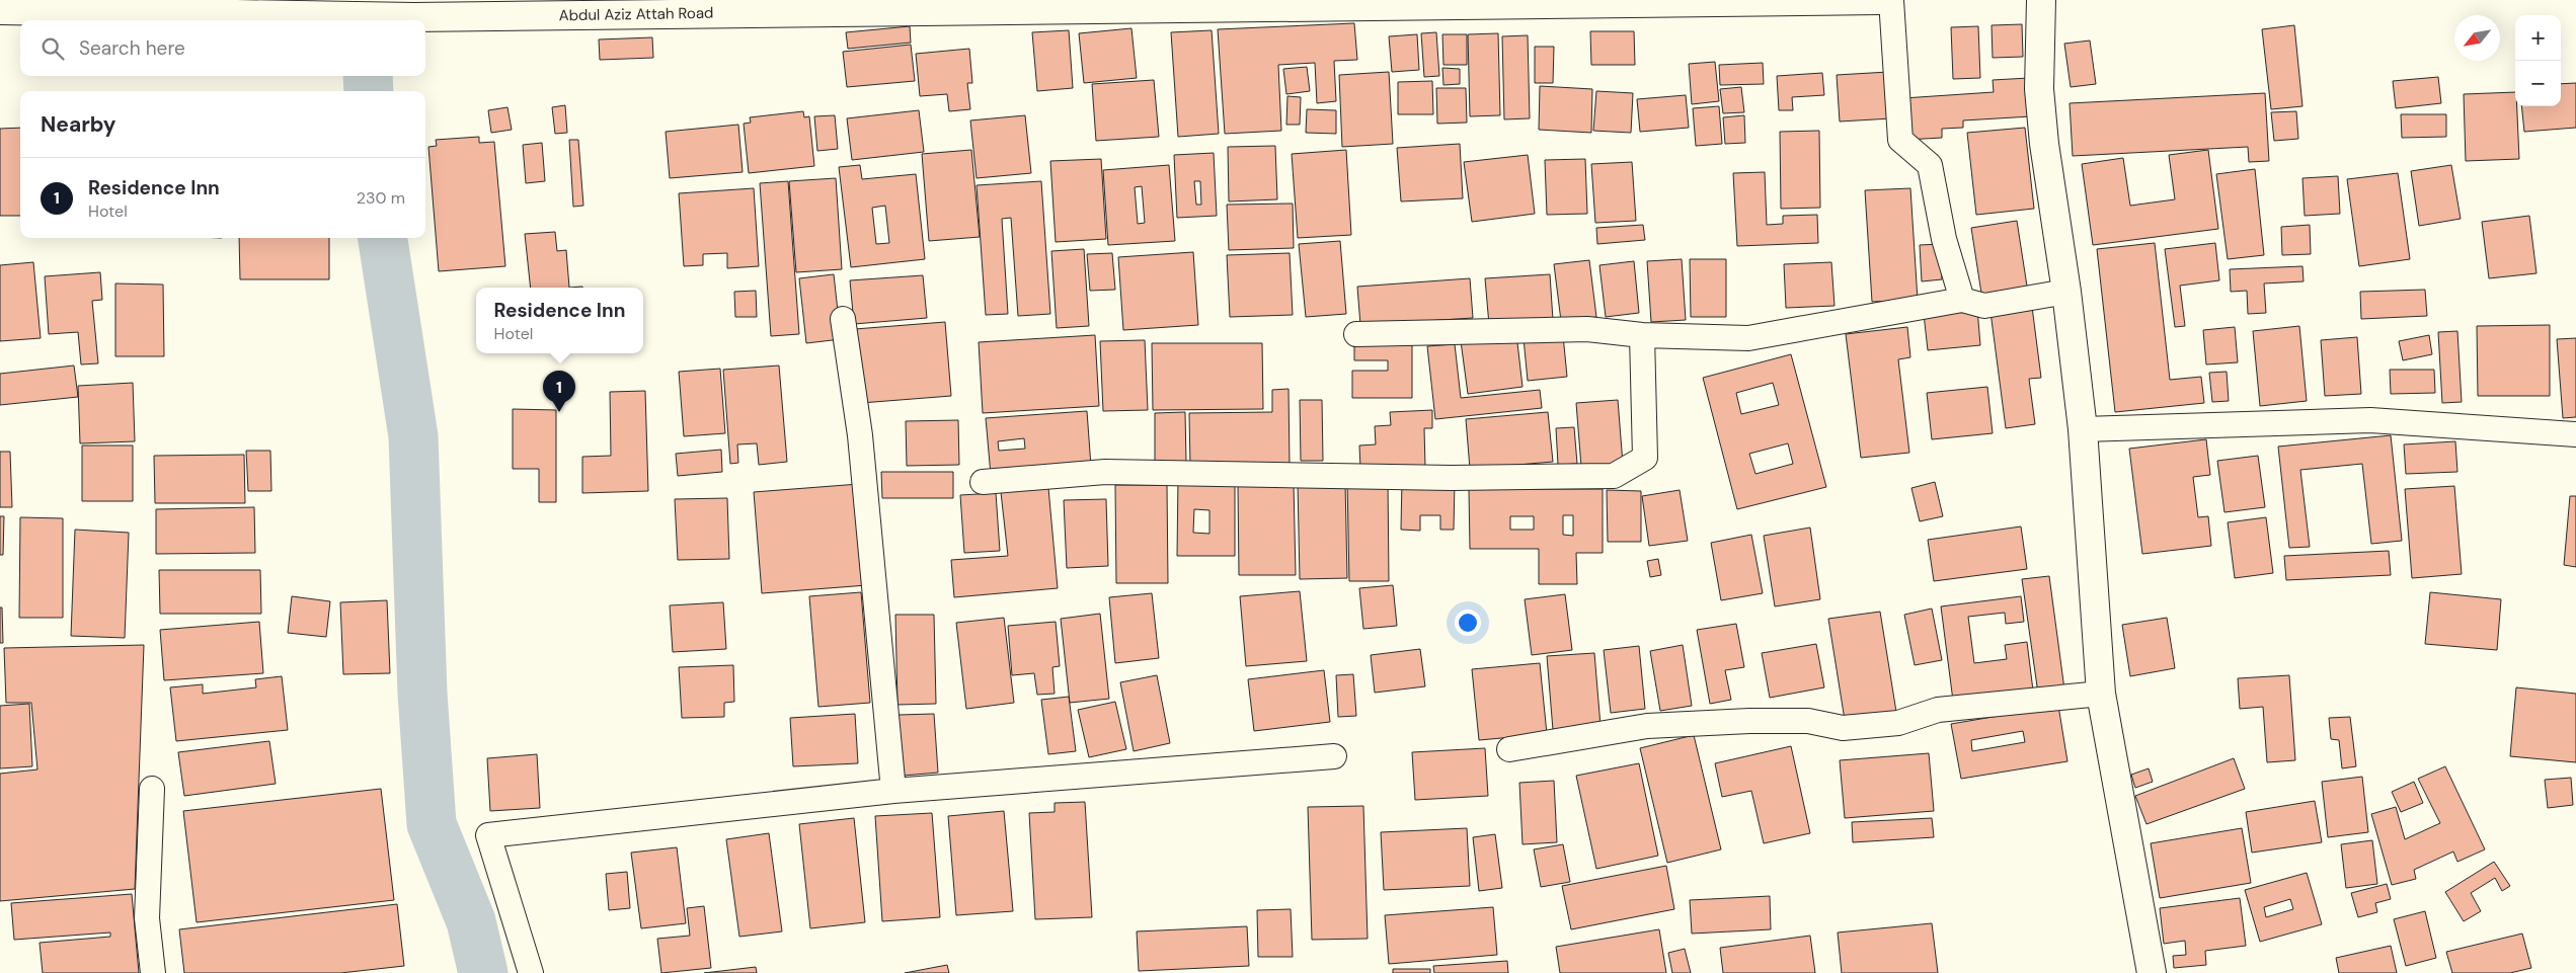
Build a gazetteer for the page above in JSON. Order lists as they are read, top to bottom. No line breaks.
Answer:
{"streets":{"main road":["Abdul Aziz Attah Road"]},"north":"bottom left","page":{"map_buttons":["+","−"],"search":"Search here","heading":"Nearby","list":[{"mark":"1","name":"Residence Inn","note":"Hotel","value":"230 m"}],"popup":["Residence Inn","Hotel"],"pins":"1"}}
